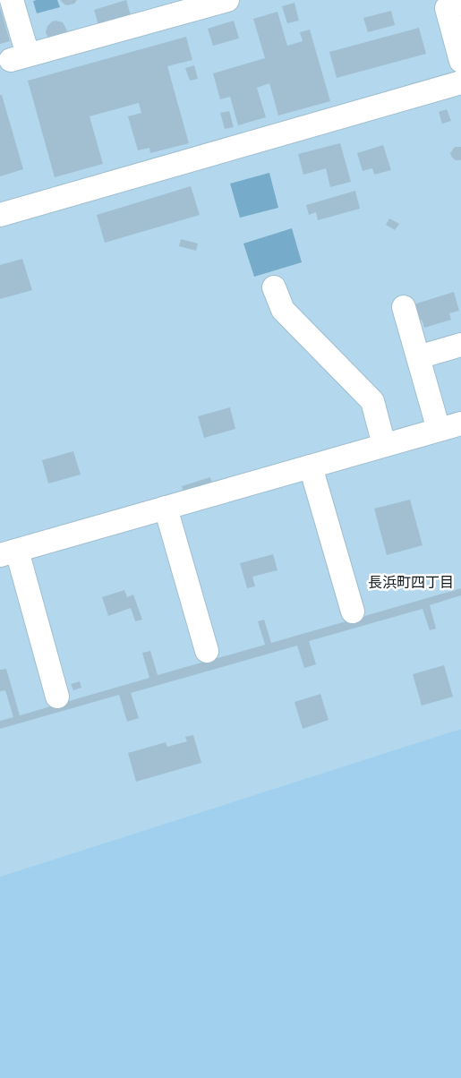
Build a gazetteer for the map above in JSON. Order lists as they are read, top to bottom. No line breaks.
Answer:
{"districts":["長浜町四丁目"]}
